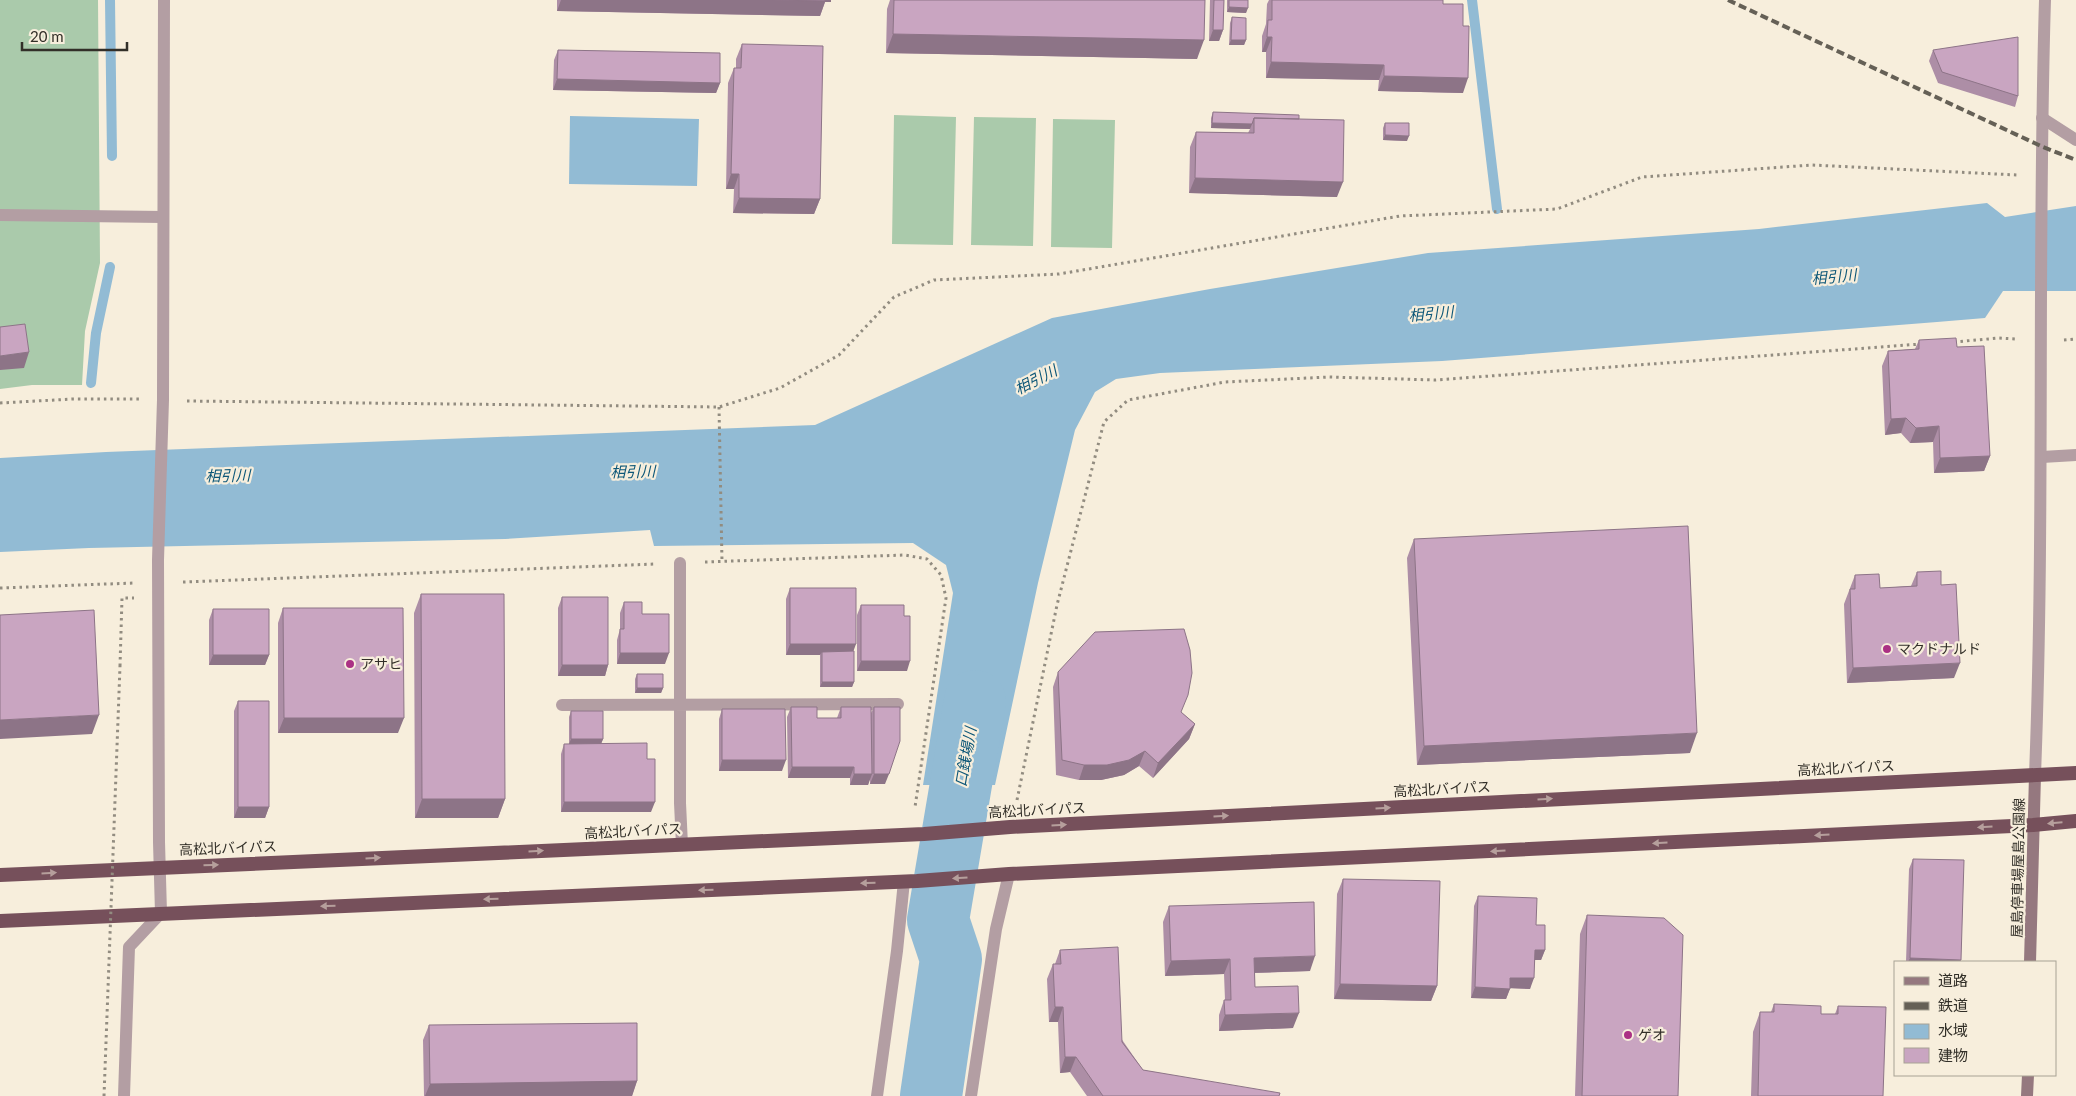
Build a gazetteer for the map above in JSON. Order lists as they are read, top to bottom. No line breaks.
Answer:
{"streets":{"highway":["高松北バイパス"],"main road":["屋島停車場屋島公園線"]},"crossings":[["高松北バイパス","屋島停車場屋島公園線"]],"water":["相引川","口銭場川"],"places":["マクドナルド","アサヒ","ゲオ"],"legend":["道路","鉄道","水域","建物"],"scale_bar":"20 m"}
